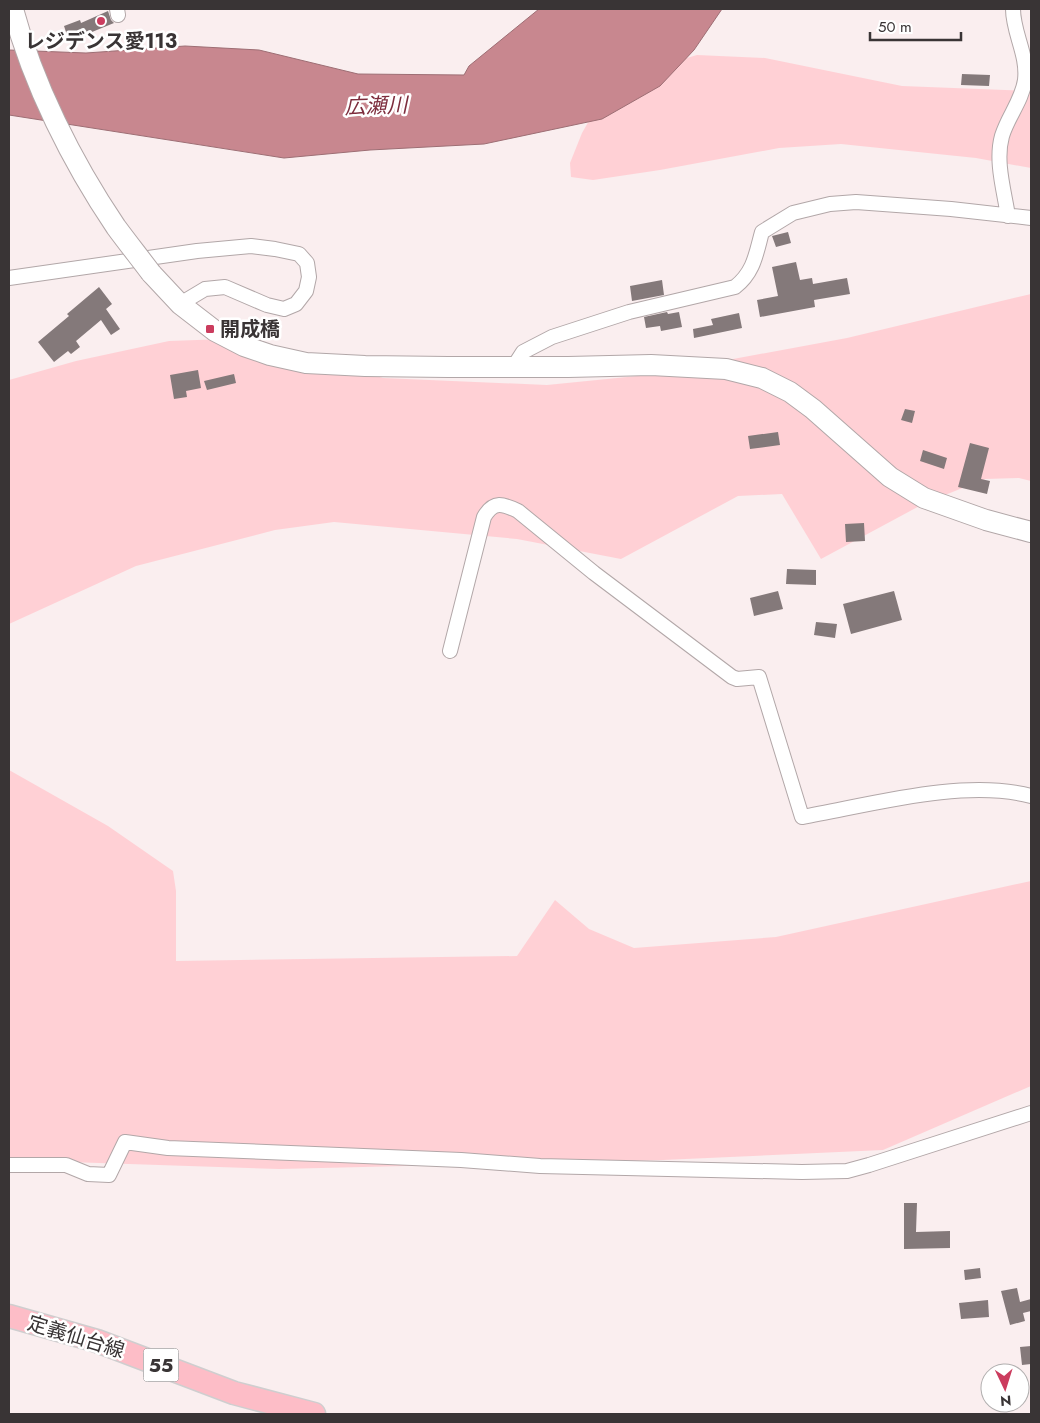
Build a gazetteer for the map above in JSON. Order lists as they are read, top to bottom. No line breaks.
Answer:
{"streets":{"main road":["定義仙台線","55"]},"water":["広瀬川"],"places":{"other":["レジデンス愛113"],"transit":["開成橋"]},"scale_bar":"50 m","north":"bottom"}
